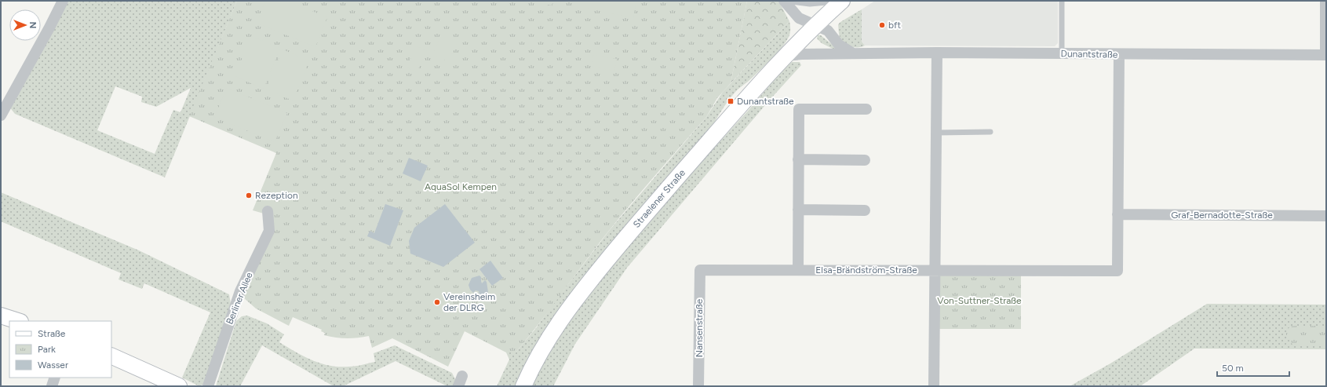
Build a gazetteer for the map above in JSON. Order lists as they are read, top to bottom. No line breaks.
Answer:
{"streets":{"street":["Dunantstraße","Straelener Straße","Graf-Bernadotte-Straße","Elsa-Brändström-Straße","Berliner Allee","Nansenstraße"]},"crossings":[["Dunantstraße","Straelener Straße"],["Elsa-Brändström-Straße","Nansenstraße"]],"parks":["AquaSol Kempen","Von-Suttner-Straße"],"places":{"other":["bft","Rezeption","Vereinsheim der DLRG"],"transit":["Dunantstraße"]},"legend":["Straße","Park","Wasser"],"scale_bar":"50 m","north":"right"}
